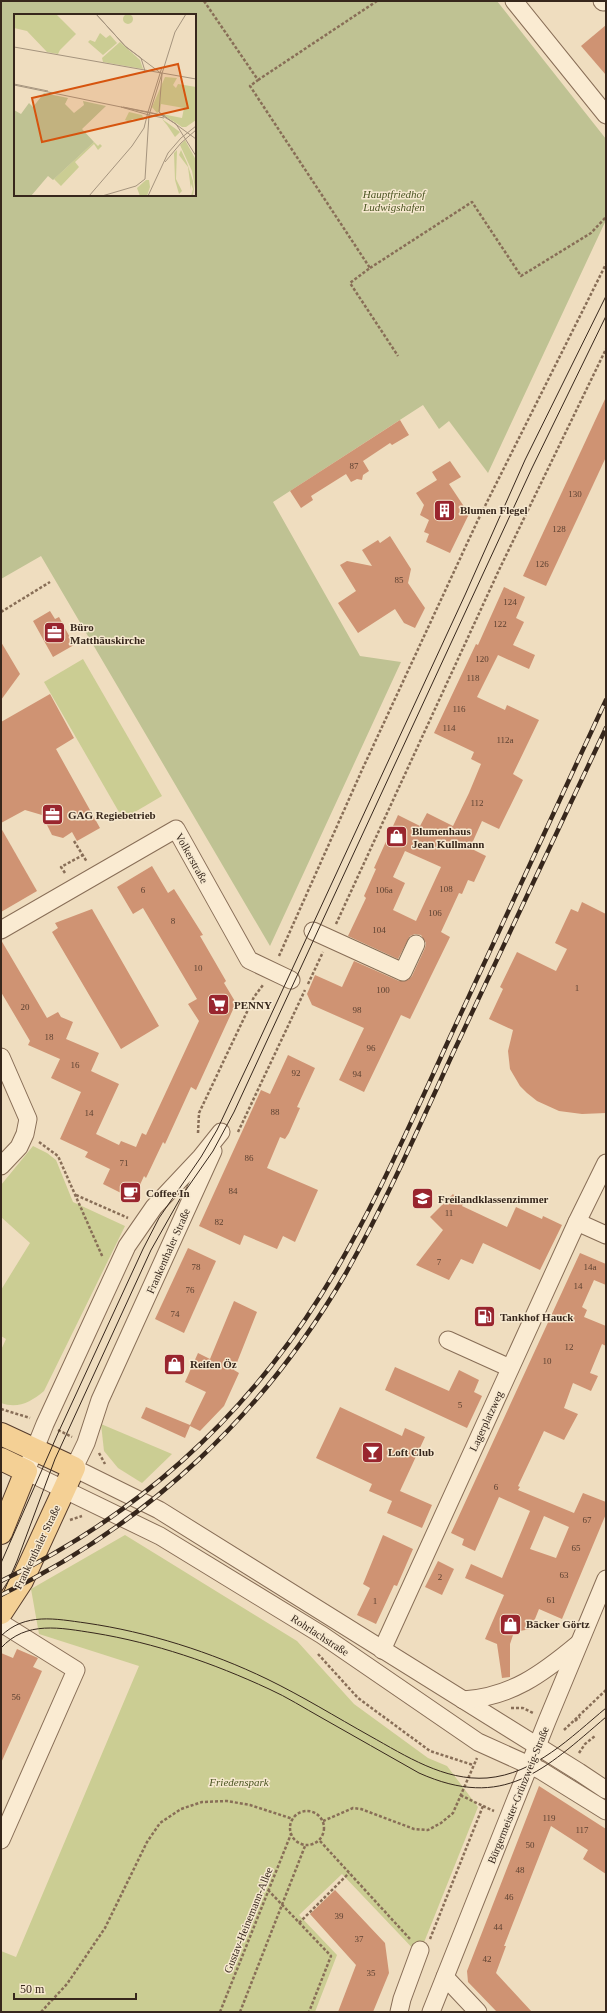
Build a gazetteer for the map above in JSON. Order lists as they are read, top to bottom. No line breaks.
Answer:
{"streets":{"main road":["Frankenthaler Straße"],"street":["Volkerstraße","Lagerplatzweg","Rohrlachstraße","Bürgermeister-Grünzweig-Straße"],"path":["Gustav-Heinemann-Allee"]},"crossings":[["Frankenthaler Straße","Rohrlachstraße"],["Lagerplatzweg","Rohrlachstraße"],["Rohrlachstraße","Bürgermeister-Grünzweig-Straße"]],"parks":["Hauptfriedhof Ludwigshafen","Friedenspark"],"places":{"building":["Blumen Flegel"],"office":["Büro Matthäuskirche","GAG Regiebetrieb"],"shop":["Blumenhaus Jean Kullmann","Reifen Öz","Bäcker Görtz"],"supermarket":["PENNY"],"cafe":["Coffee In"],"school or university":["Freilandklassenzimmer"],"fuel station":["Tankhof Hauck"],"bar":["Loft Club"]},"house_numbers":["87","130","128","126","85","124","122","120","118","116","114","112a","112","108","6","106a","106","8","104","10","1","100","20","98","18","96","16","92","94","88","14","86","71","84","11","82","7","78","14a","14","76","74","12","10","5","6","67","65","63","2","61","1","56","119","117","50","48","46","39","44","37","42","35"],"scale_bar":"50 m"}
